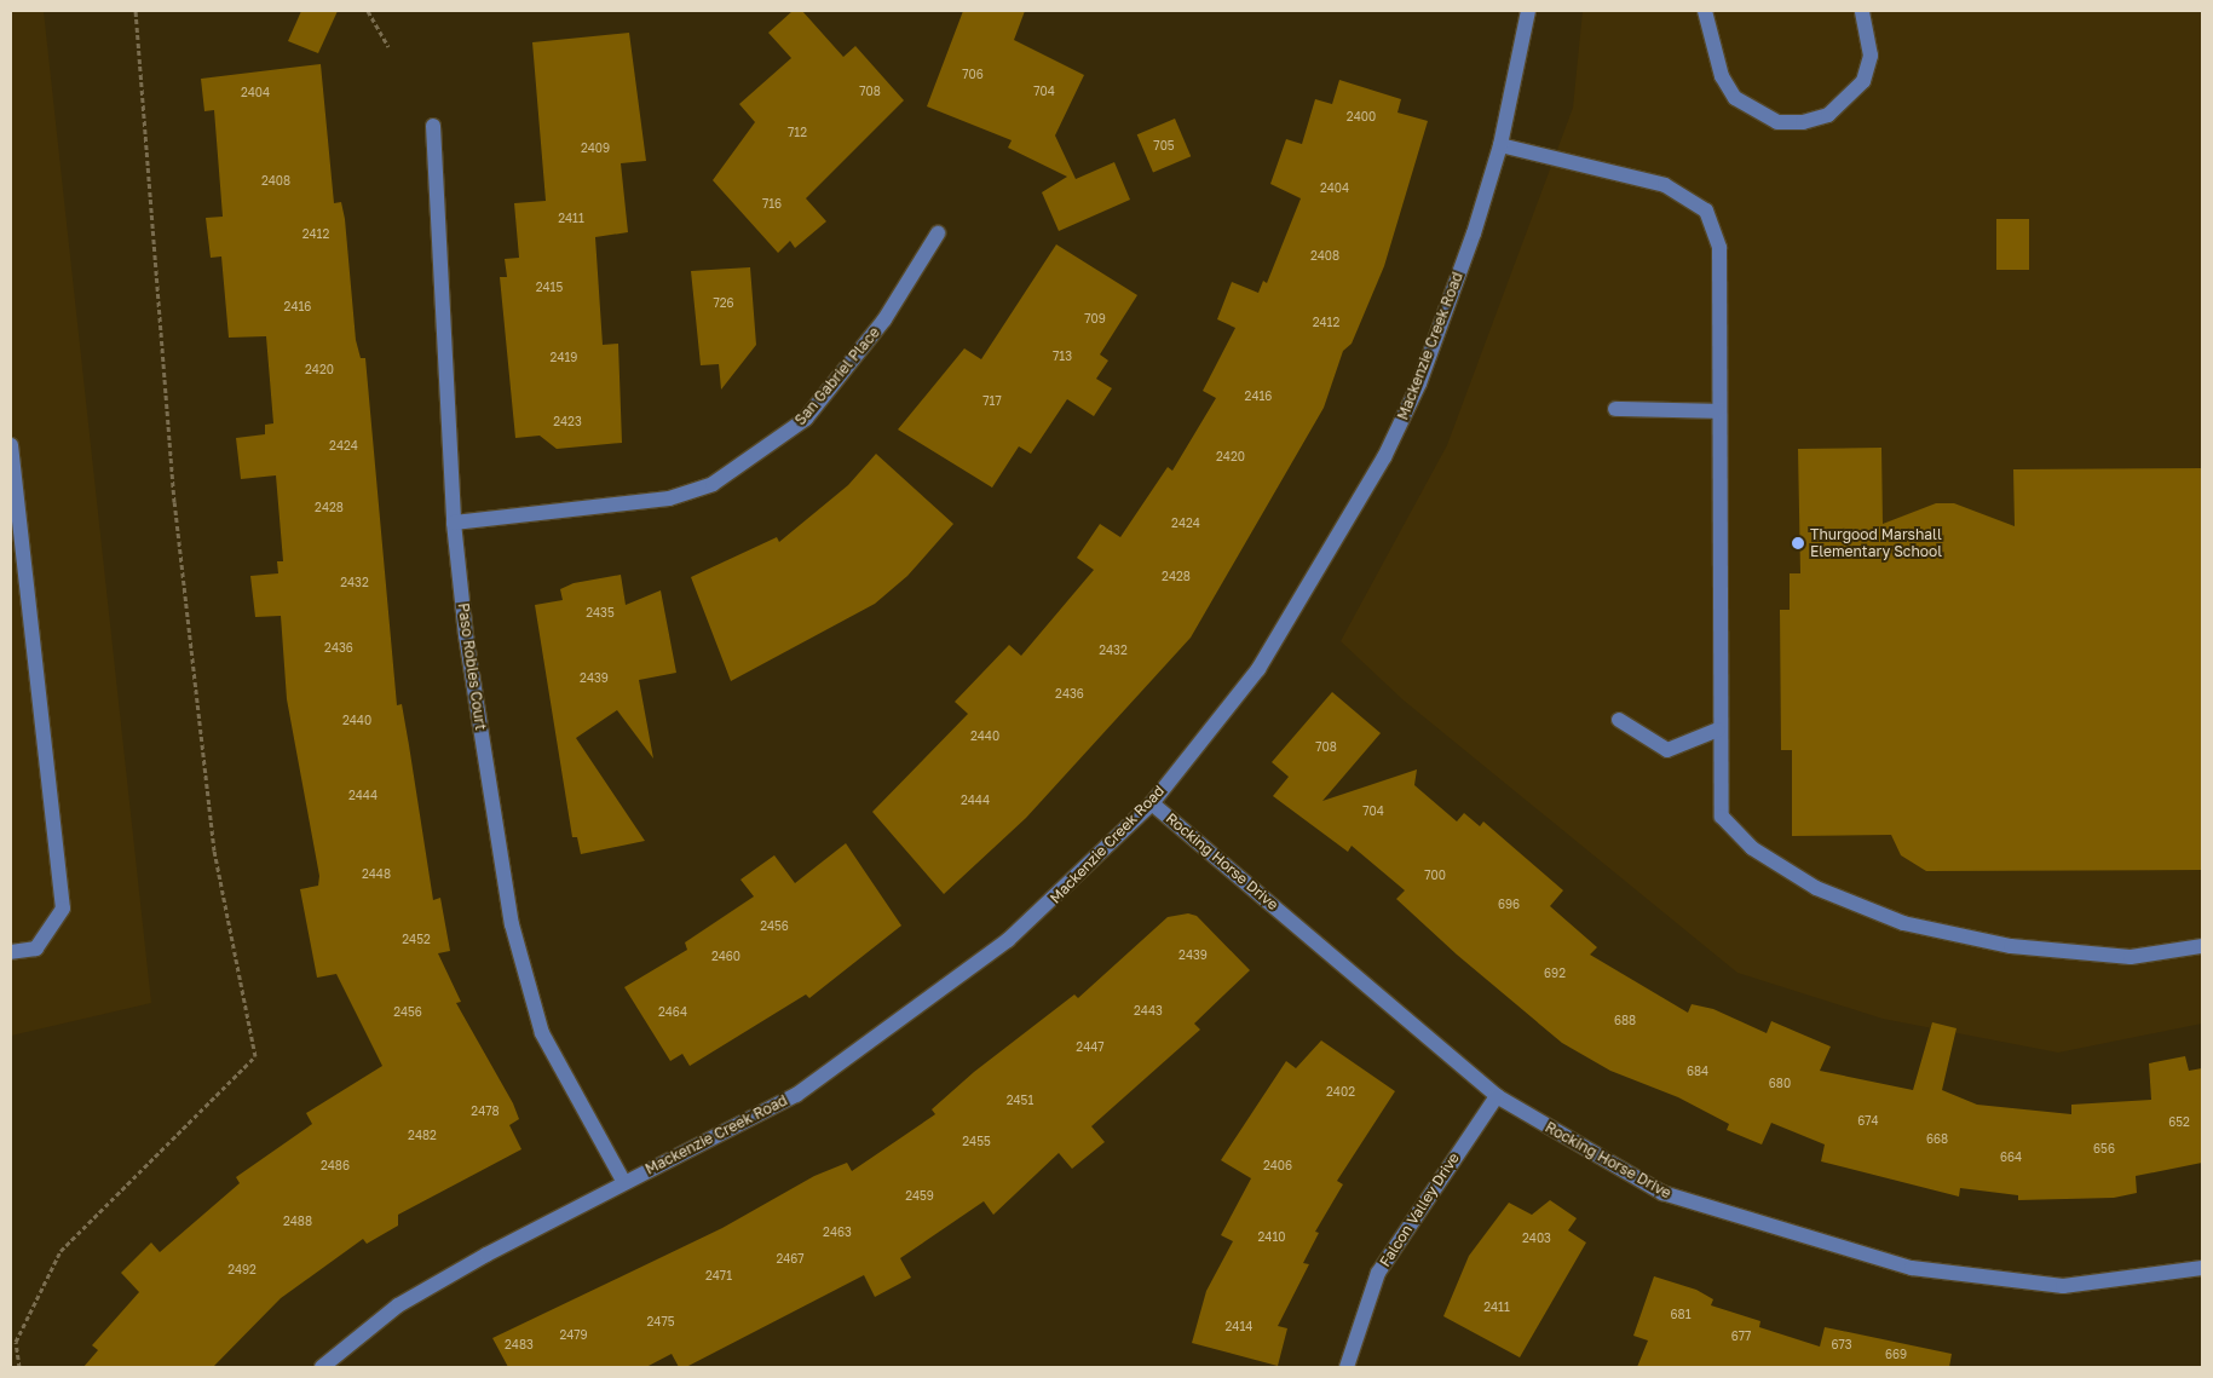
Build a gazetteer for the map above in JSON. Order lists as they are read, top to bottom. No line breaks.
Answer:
{"streets":{"street":["Mackenzie Creek Road","San Gabriel Place","Paso Robles Court","Rocking Horse Drive","Falcon Valley Drive"]},"crossings":[["Mackenzie Creek Road","Paso Robles Court"],["Mackenzie Creek Road","Rocking Horse Drive"],["San Gabriel Place","Paso Robles Court"],["Rocking Horse Drive","Falcon Valley Drive"]],"places":["Thurgood Marshall Elementary School"],"house_numbers":["706","708","704","2404","2400","712","705","2409","2408","2404","716","2411","2412","2408","2415","726","2416","709","2412","713","2419","2420","2416","717","2423","2424","2420","2428","2424","2428","2432","2435","2436","2432","2439","2436","2440","2440","708","2444","2444","704","2448","700","696","2456","2452","2439","2460","692","2443","2456","2464","688","2447","684","680","2402","2451","2478","674","652","2482","668","2455","656","664","2486","2406","2459","2488","2463","2410","2403","2467","2492","2471","2411","681","2475","2414","2479","677","2483","673","669"]}
